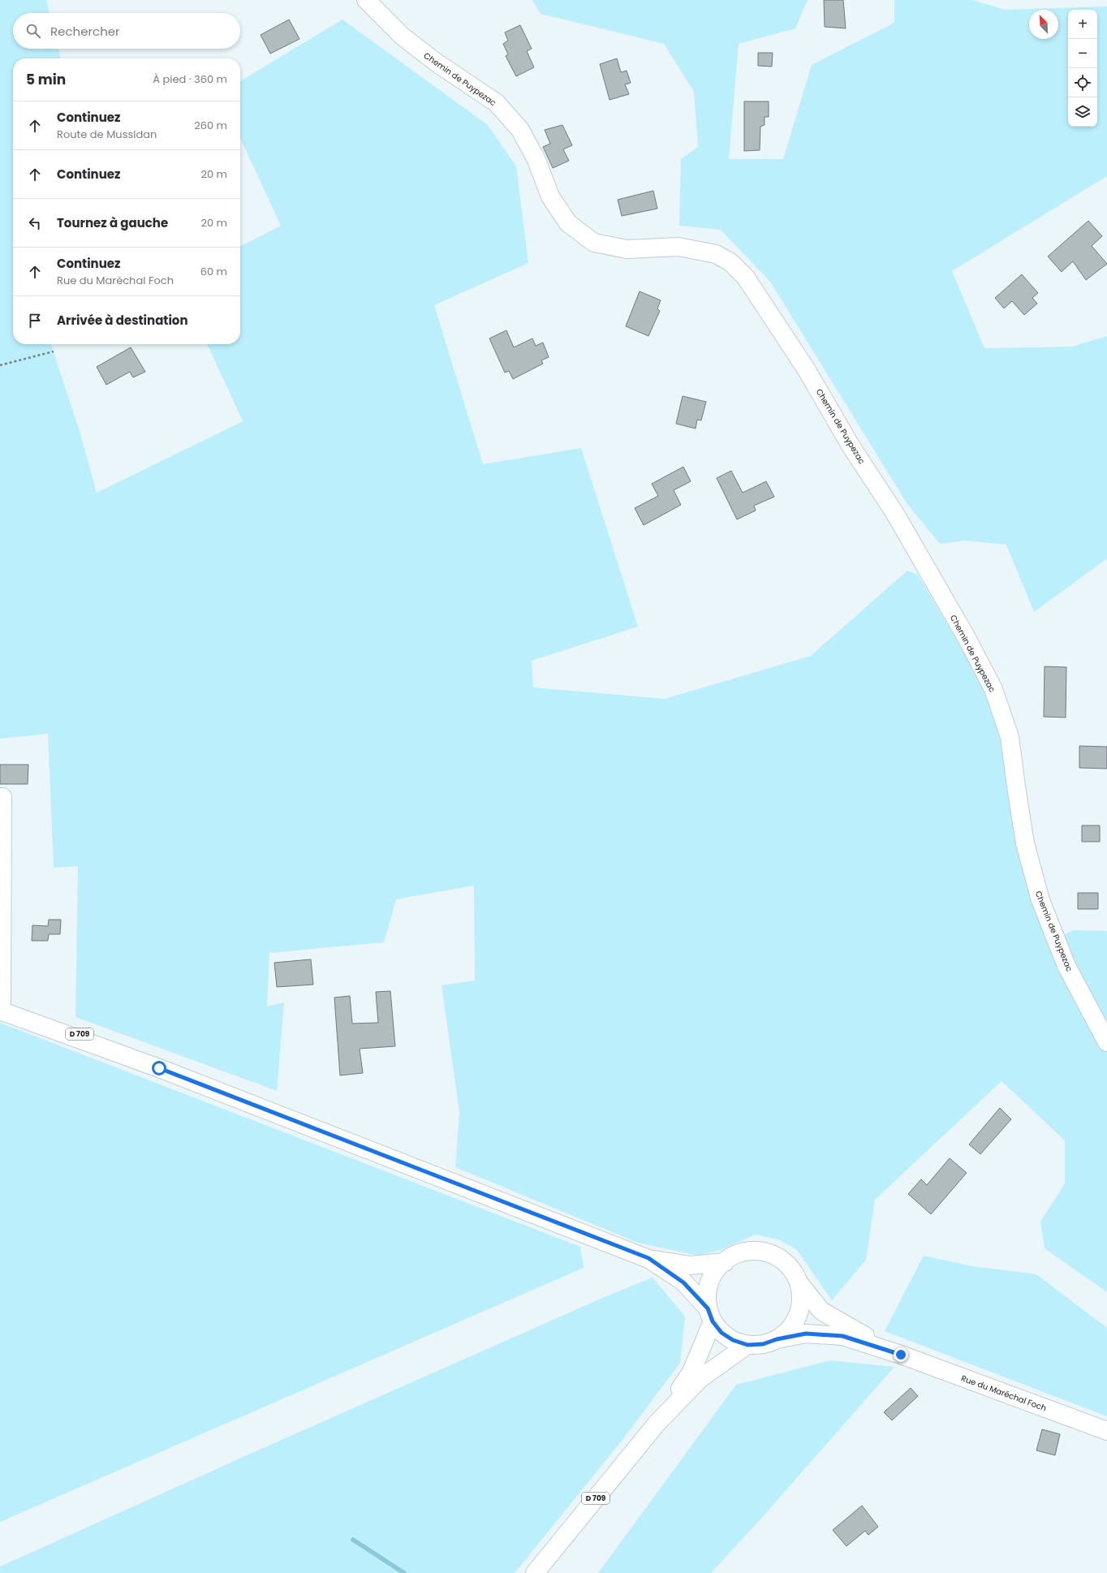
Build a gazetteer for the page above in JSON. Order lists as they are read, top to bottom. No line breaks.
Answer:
{"streets":{"main road":["Chemin de Puypezac","D 709","Rue du Maréchal Foch"]},"crossings":[["D 709","Rue du Maréchal Foch"]],"north":"top left","page":{"map_buttons":["+","−"],"search":"Rechercher","heading":["5 min","À pied · 360 m"],"list":[["Continuez","Route de Mussidan","260 m"],["Continuez","20 m"],["Tournez à gauche","20 m"],["Continuez","Rue du Maréchal Foch","60 m"],"Arrivée à destination"]}}
